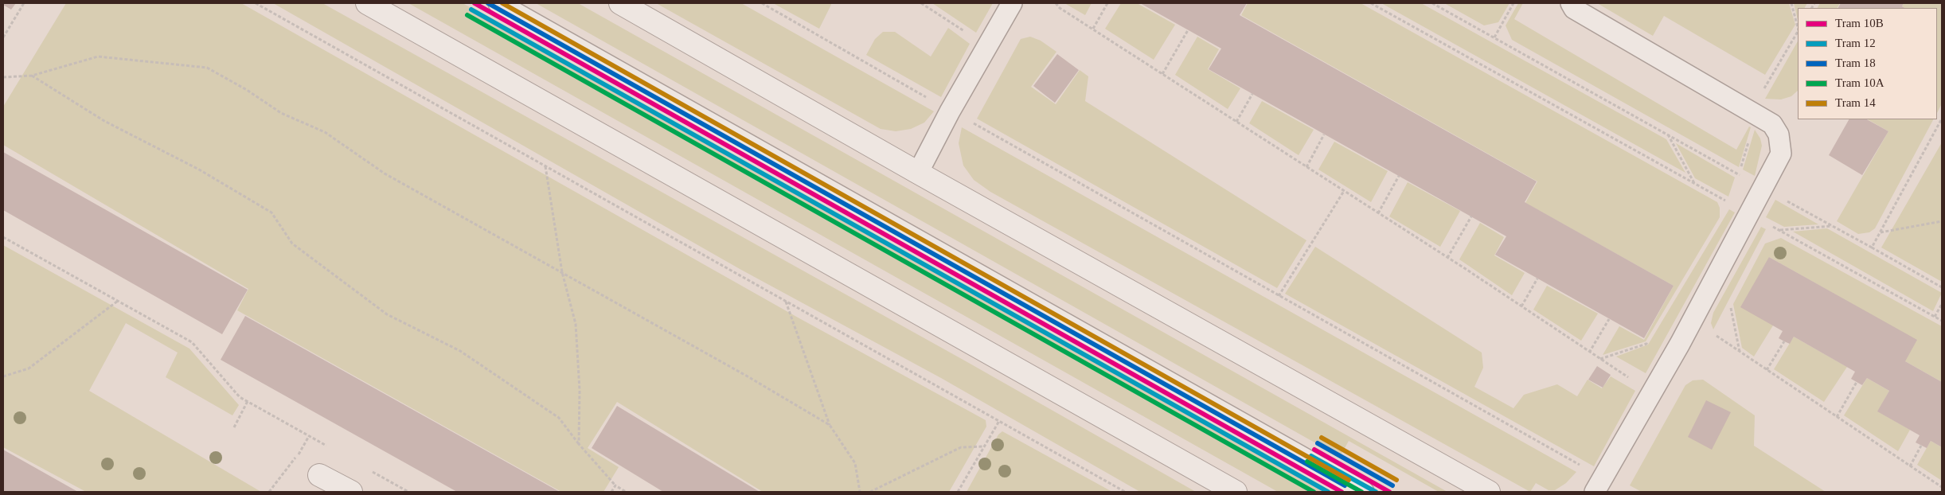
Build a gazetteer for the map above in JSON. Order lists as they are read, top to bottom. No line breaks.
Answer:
{"lines":["tram line 10B","tram line 18","tram line 14","tram line 12","tram line 10A"],"legend":["Tram 10B","Tram 12","Tram 18","Tram 10A","Tram 14"]}
